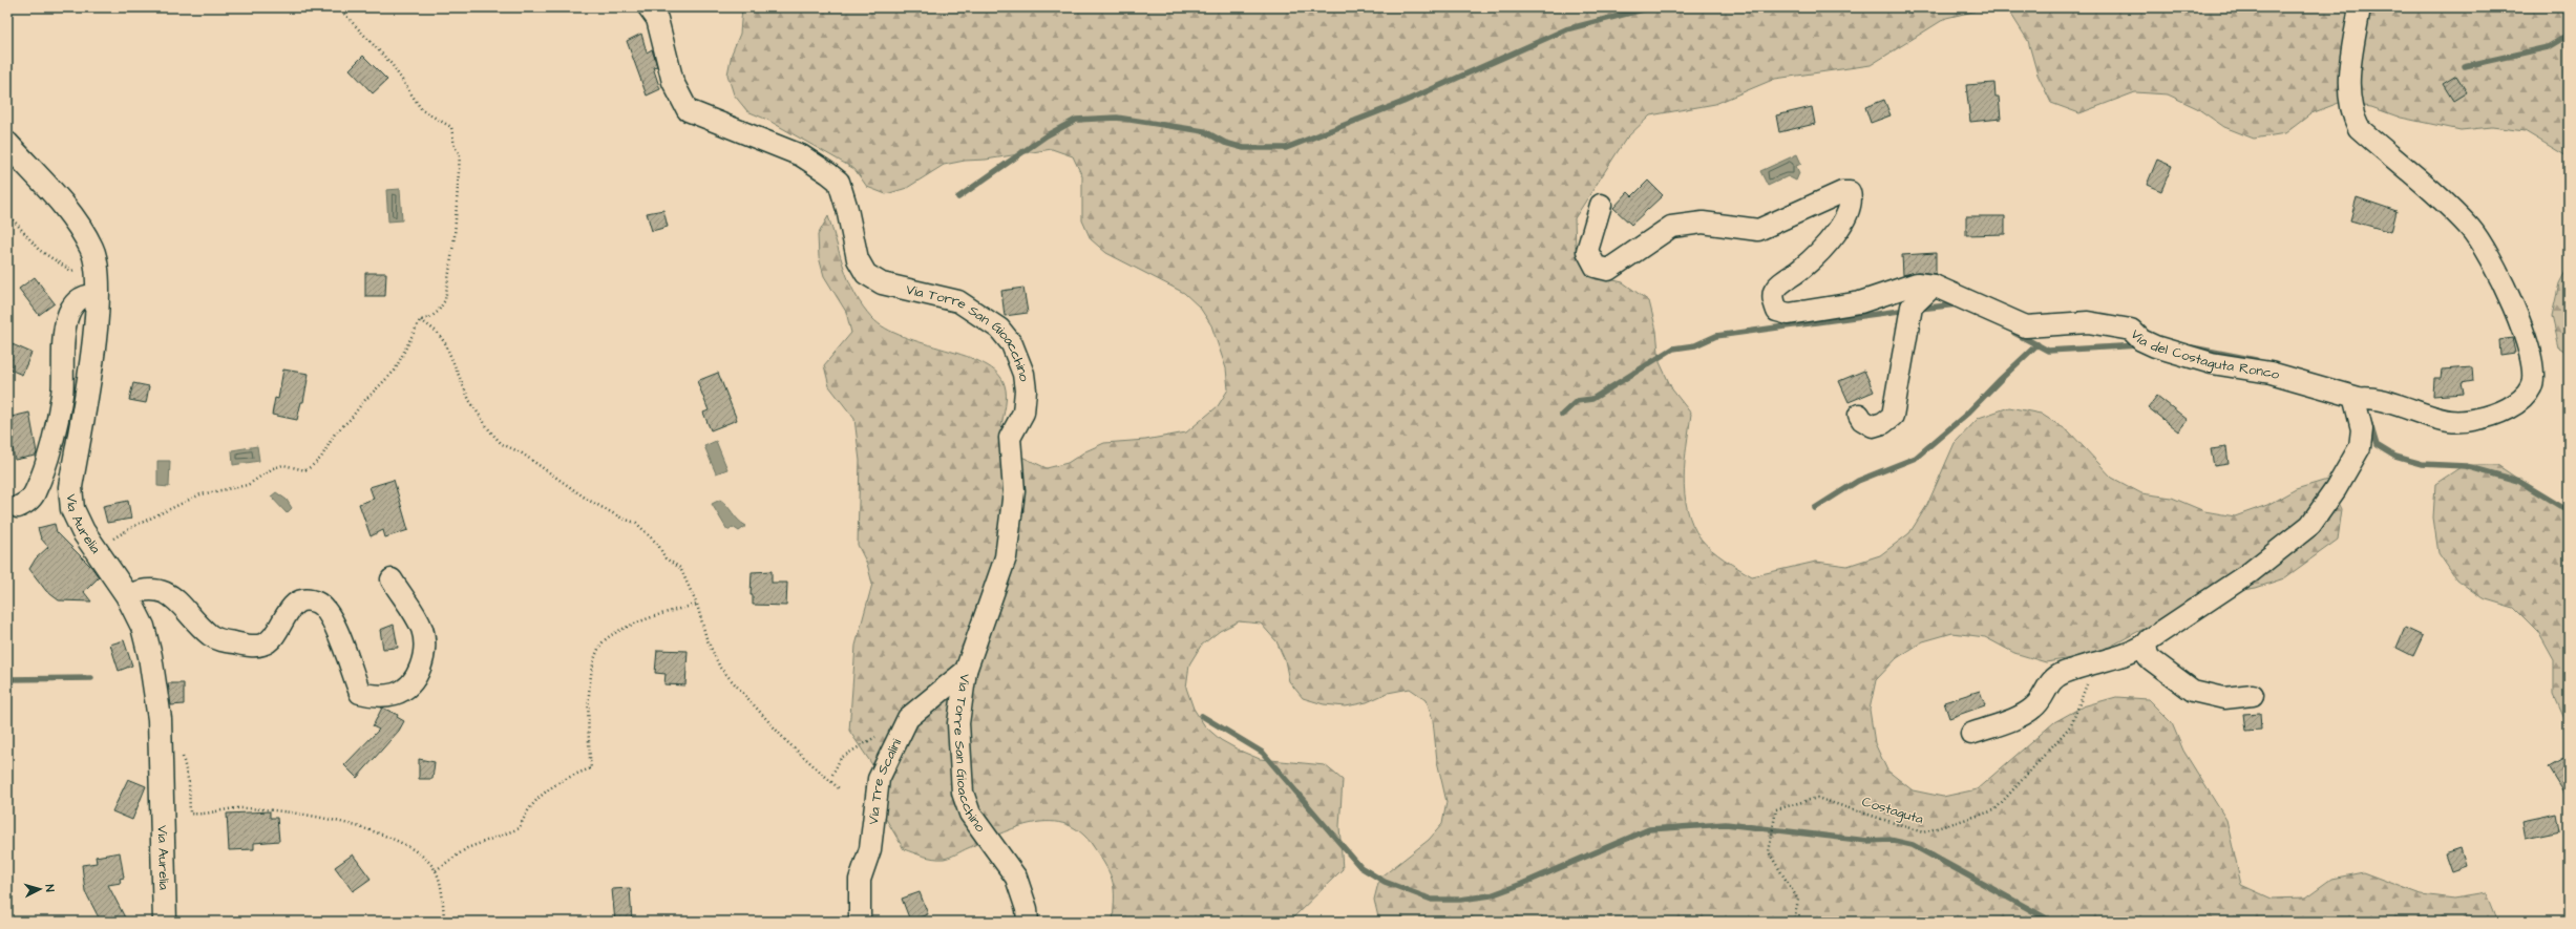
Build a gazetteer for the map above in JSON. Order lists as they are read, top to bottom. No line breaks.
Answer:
{"streets":{"main road":["Via Aurelia"],"street":["Via Torre San Gioacchino","Via del Costaguta Ronco","Via Tre Scalini"],"path":["Costaguta"]},"crossings":[["Via Torre San Gioacchino","Via Tre Scalini"]],"north":"right"}
